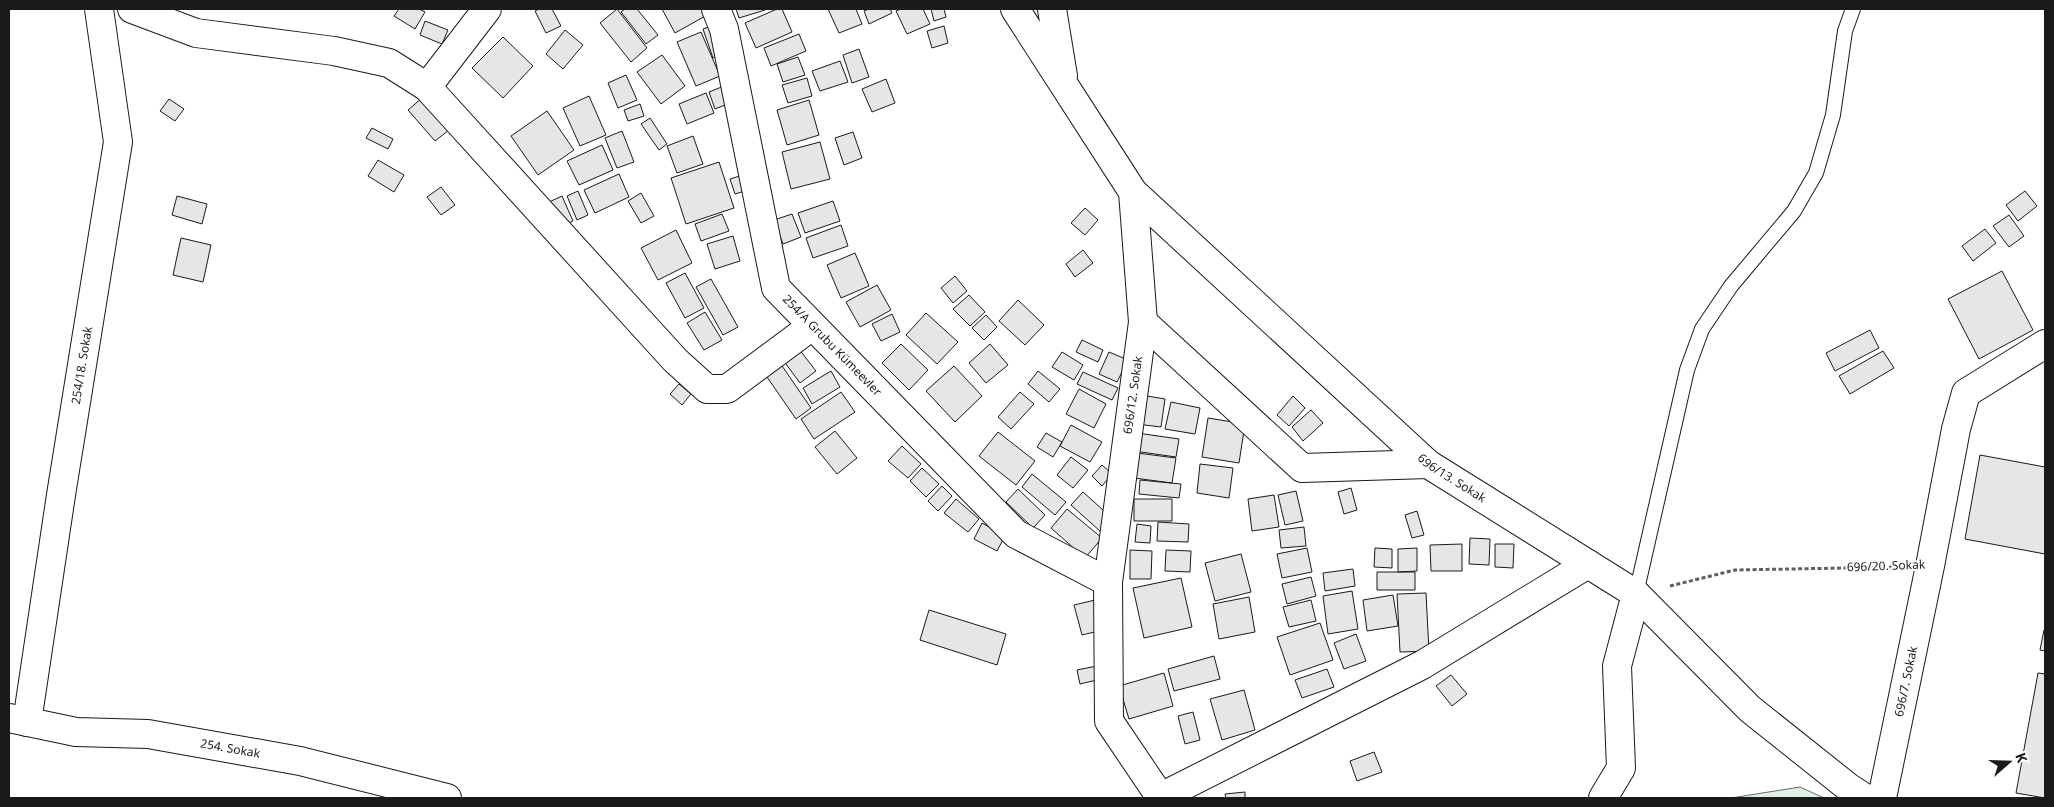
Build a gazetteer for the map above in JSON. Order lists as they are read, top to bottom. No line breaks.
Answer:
{"streets":{"street":["254/A Grubu Kümeevler","254/18. Sokak","696/12. Sokak","696/13. Sokak","696/20. Sokak","696/7. Sokak","254. Sokak"]},"crossings":[["254/A Grubu Kümeevler","696/12. Sokak"],["254/18. Sokak","254. Sokak"],["696/12. Sokak","696/13. Sokak"],["696/13. Sokak","696/20. Sokak"],["696/20. Sokak","696/7. Sokak"]],"north":"right"}
